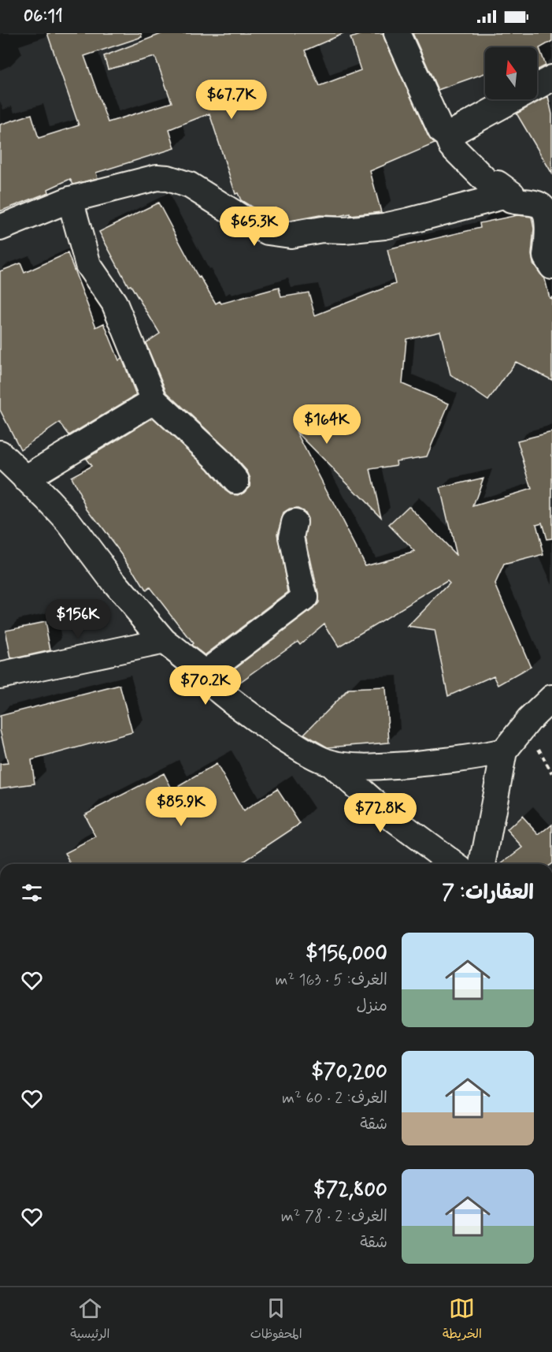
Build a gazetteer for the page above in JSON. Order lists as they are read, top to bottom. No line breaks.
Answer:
{"north":"top","page":{"status":"06:11","price":["$67.7K","$65.3K","$164K","$156K","$70.2K","$85.9K","$72.8K"],"heading":"العقارات: 7","list":[{"name":"$156,000","note":"الغرف: 5 · 163 m² · منزل"},{"name":"$70,200","note":"الغرف: 2 · 60 m² · شقة"},{"name":"$72,800","note":"الغرف: 2 · 78 m² · شقة"}],"tabs":["الخريطة","المحفوظات","الرئيسية"]}}
